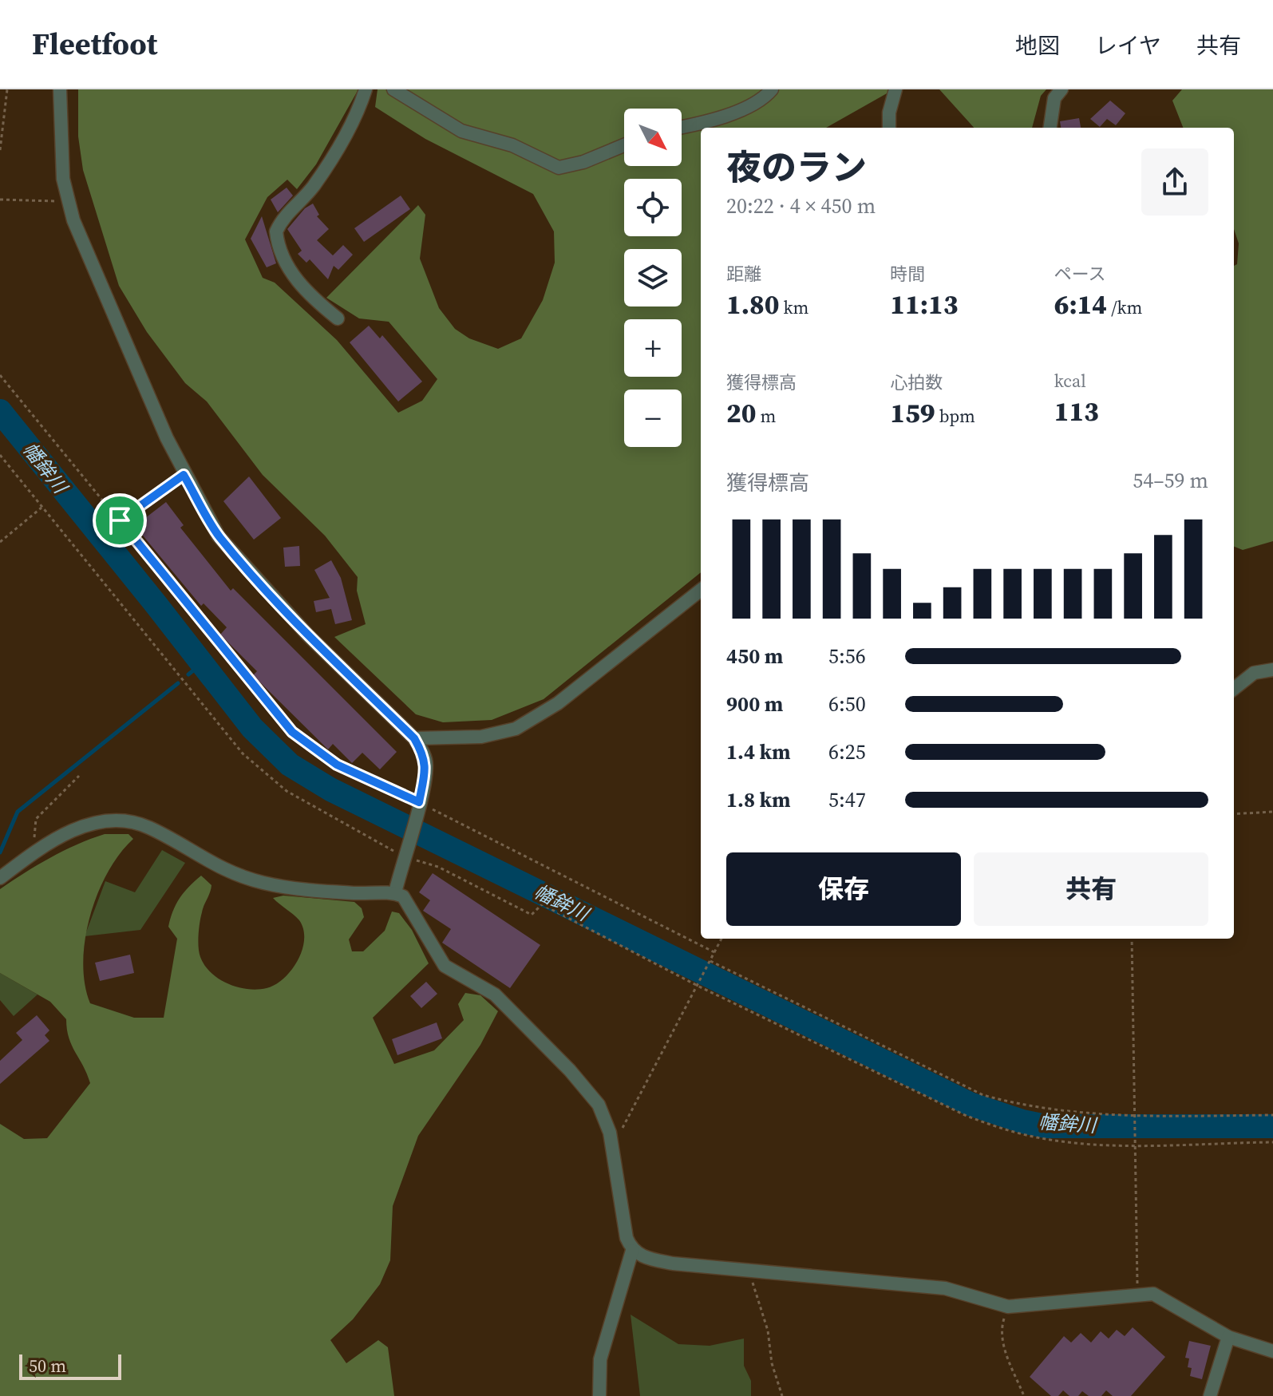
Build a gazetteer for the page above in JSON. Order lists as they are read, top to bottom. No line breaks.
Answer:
{"water":["幡鉾川"],"scale_bar":"50 m","north":"bottom right","page":{"header":"Fleetfoot","nav":["地図","レイヤ","共有"],"map_buttons":["+","−"],"heading":["夜のラン","20:22 · 4 × 450 m"],"stats":[["距離","1.80 km"],["時間","11:13"],["ペース","6:14 /km"],["獲得標高","20 m"],["心拍数","159 bpm"],["kcal","113"]],"chart":["獲得標高","54–59 m"],"list":[{"name":"450 m","note":"5:56"},{"name":"900 m","note":"6:50"},{"name":"1.4 km","note":"6:25"},{"name":"1.8 km","note":"5:47"}],"buttons":["保存","共有"],"scale":"50 m"}}
